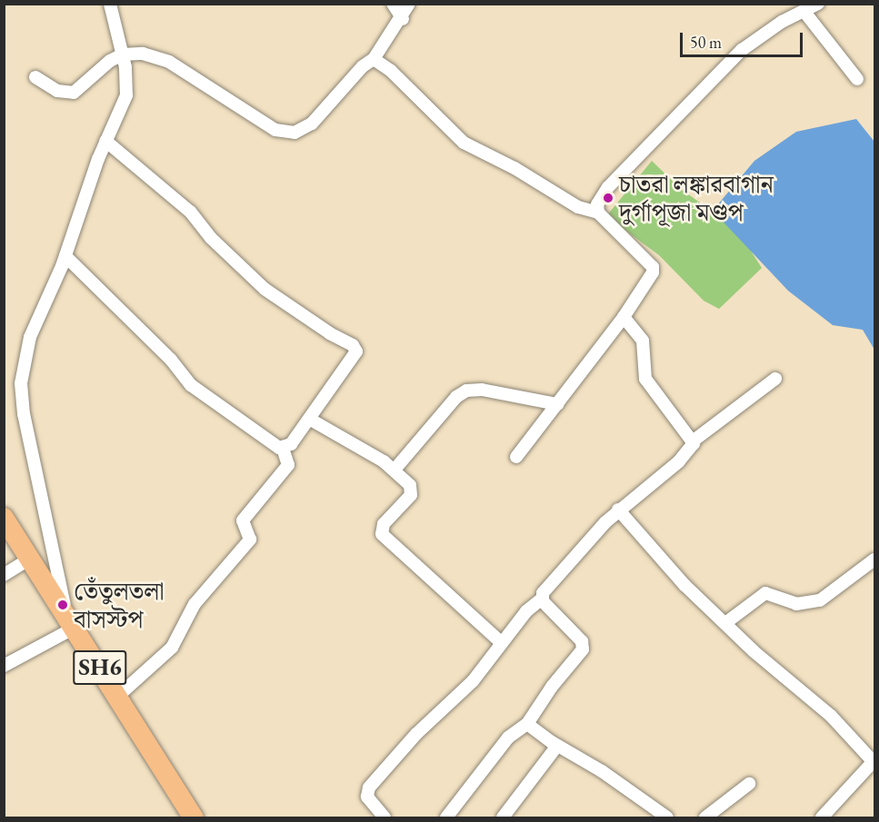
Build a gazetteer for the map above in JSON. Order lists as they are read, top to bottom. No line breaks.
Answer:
{"streets":{"main road":["SH6"]},"places":["চাতরা লঙ্কারবাগান দুর্গাপূজা মণ্ডপ","তেঁতুলতলা বাসস্টপ"],"scale_bar":"50 m"}
